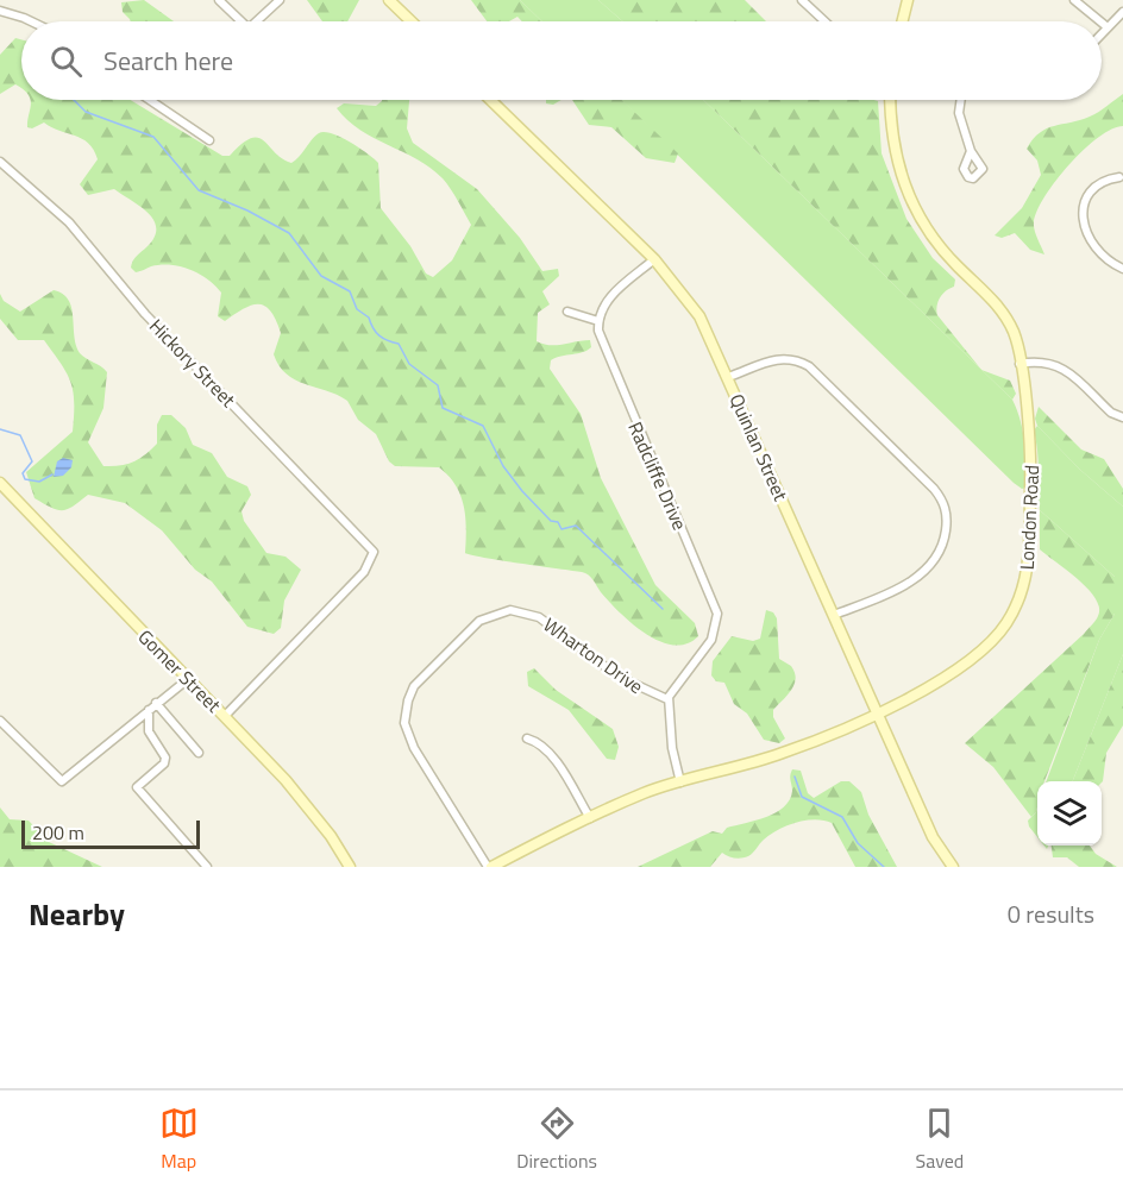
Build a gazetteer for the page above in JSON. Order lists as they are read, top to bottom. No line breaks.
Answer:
{"streets":{"street":["Hickory Street","Quinlan Street","Radcliffe Drive","London Road","Wharton Drive","Gomer Street"]},"crossings":[["Hickory Street","Gomer Street"],["Quinlan Street","London Road"],["Radcliffe Drive","Wharton Drive"],["London Road","Wharton Drive"]],"scale_bar":"200 m","page":{"search":"Search here","scale":"200 m","heading":["Nearby","0 results"],"nav":["Map","Directions","Saved"]}}
